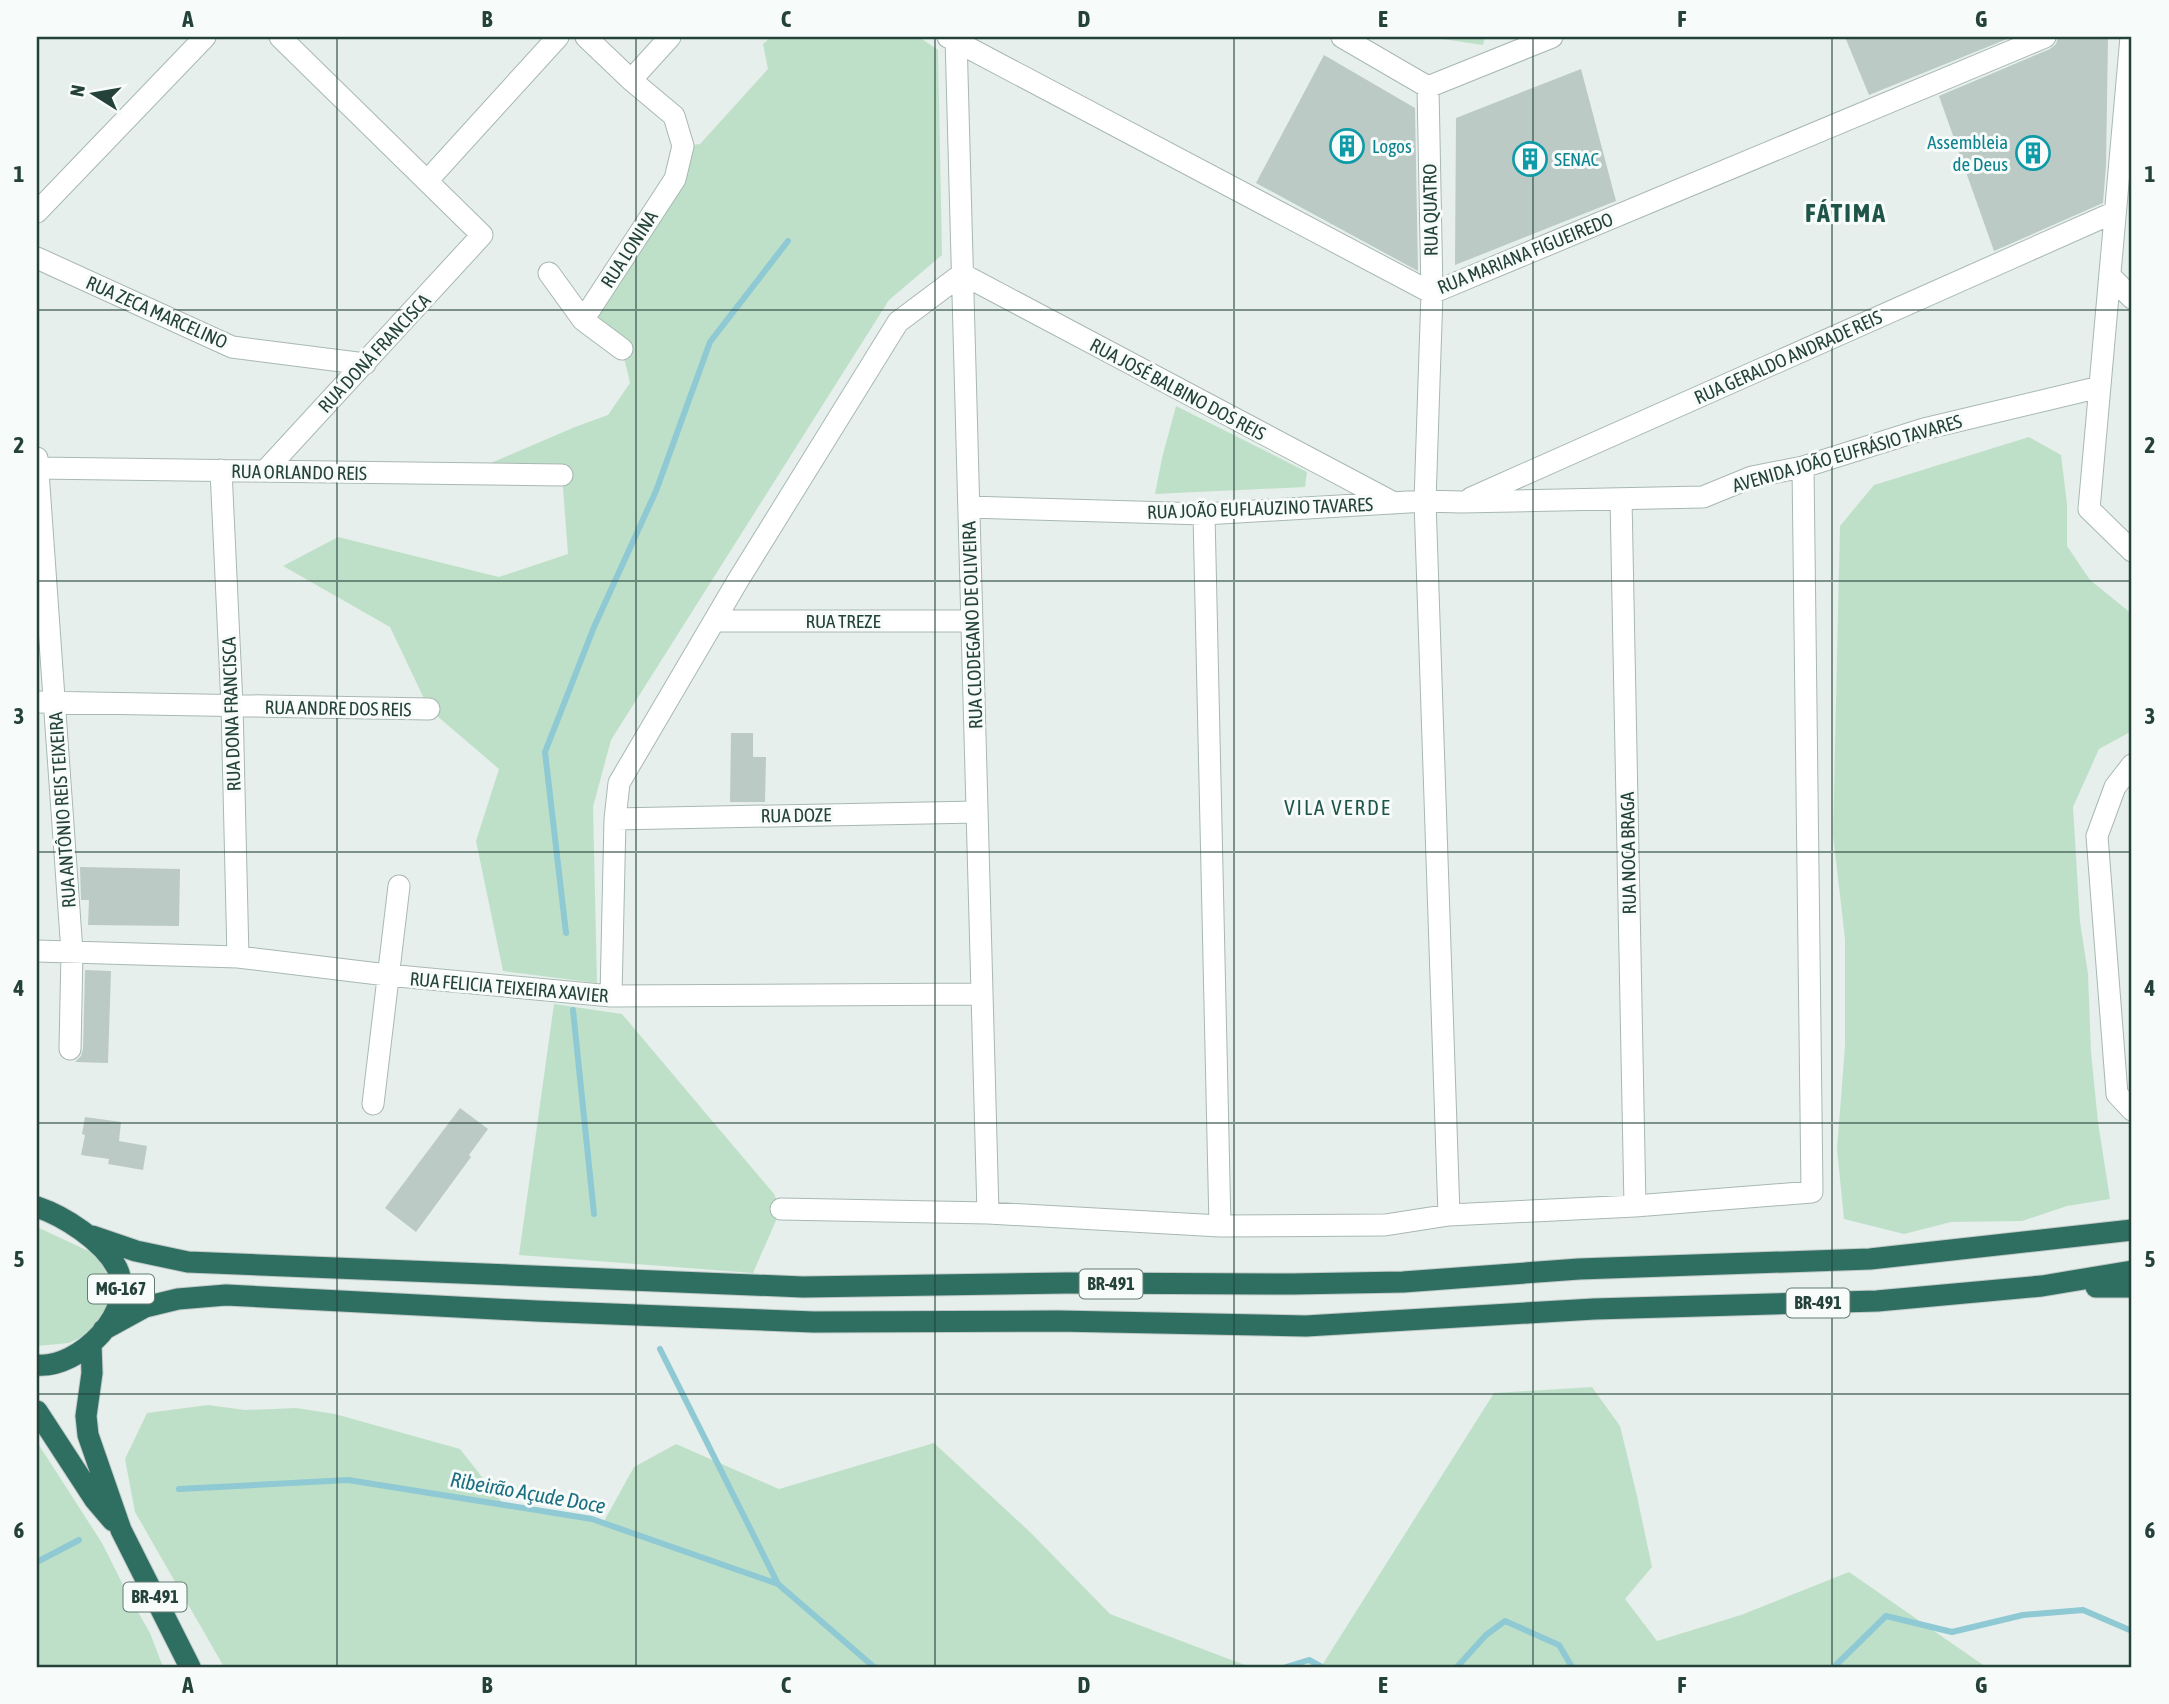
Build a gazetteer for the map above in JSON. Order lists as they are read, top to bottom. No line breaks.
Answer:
{"streets":{"highway":["BR-491","MG-167"],"street":["RUA QUATRO","RUA LONINA","RUA MARIANA FIGUEIREDO","RUA ZECA MARCELINO","RUA DONÁ FRANCISCA","RUA GERALDO ANDRADE REIS","RUA JOSÉ BALBINO DOS REIS","AVENIDA JOÃO EUFRÁSIO TAVARES","RUA ORLANDO REIS","RUA JOÃO EUFLAUZINO TAVARES","RUA TREZE","RUA CLODEGANO DE OLIVEIRA","RUA ANDRE DOS REIS","RUA DONA FRANCISCA","RUA ANTÔNIO REIS TEIXEIRA","RUA DOZE","RUA NOCA BRAGA","RUA FELICIA TEIXEIRA XAVIER"]},"crossings":[["RUA QUATRO","RUA MARIANA FIGUEIREDO"],["RUA QUATRO","AVENIDA JOÃO EUFRÁSIO TAVARES"],["RUA QUATRO","RUA JOÃO EUFLAUZINO TAVARES"],["RUA MARIANA FIGUEIREDO","RUA CLODEGANO DE OLIVEIRA"],["RUA ZECA MARCELINO","RUA DONÁ FRANCISCA"],["RUA DONÁ FRANCISCA","RUA ORLANDO REIS"],["RUA GERALDO ANDRADE REIS","AVENIDA JOÃO EUFRÁSIO TAVARES"],["RUA JOSÉ BALBINO DOS REIS","RUA JOÃO EUFLAUZINO TAVARES"],["RUA JOSÉ BALBINO DOS REIS","RUA CLODEGANO DE OLIVEIRA"],["AVENIDA JOÃO EUFRÁSIO TAVARES","RUA JOÃO EUFLAUZINO TAVARES"],["AVENIDA JOÃO EUFRÁSIO TAVARES","RUA NOCA BRAGA"],["RUA ORLANDO REIS","RUA DONA FRANCISCA"],["RUA ORLANDO REIS","RUA ANTÔNIO REIS TEIXEIRA"],["RUA JOÃO EUFLAUZINO TAVARES","RUA CLODEGANO DE OLIVEIRA"],["RUA TREZE","RUA CLODEGANO DE OLIVEIRA"],["RUA CLODEGANO DE OLIVEIRA","RUA DOZE"],["RUA CLODEGANO DE OLIVEIRA","RUA FELICIA TEIXEIRA XAVIER"],["RUA ANDRE DOS REIS","RUA DONA FRANCISCA"],["RUA ANDRE DOS REIS","RUA ANTÔNIO REIS TEIXEIRA"],["RUA DONA FRANCISCA","RUA FELICIA TEIXEIRA XAVIER"],["RUA ANTÔNIO REIS TEIXEIRA","RUA FELICIA TEIXEIRA XAVIER"],["BR-491","MG-167"]],"districts":["FÁTIMA","VILA VERDE"],"water":["Ribeirão Açude Doce"],"places":{"building":["Logos","Assembleia de Deus","SENAC"]},"north":"left","grid":{"columns":["A","B","C","D","E","F","G"],"rows":["1","2","3","4","5","6"]}}
